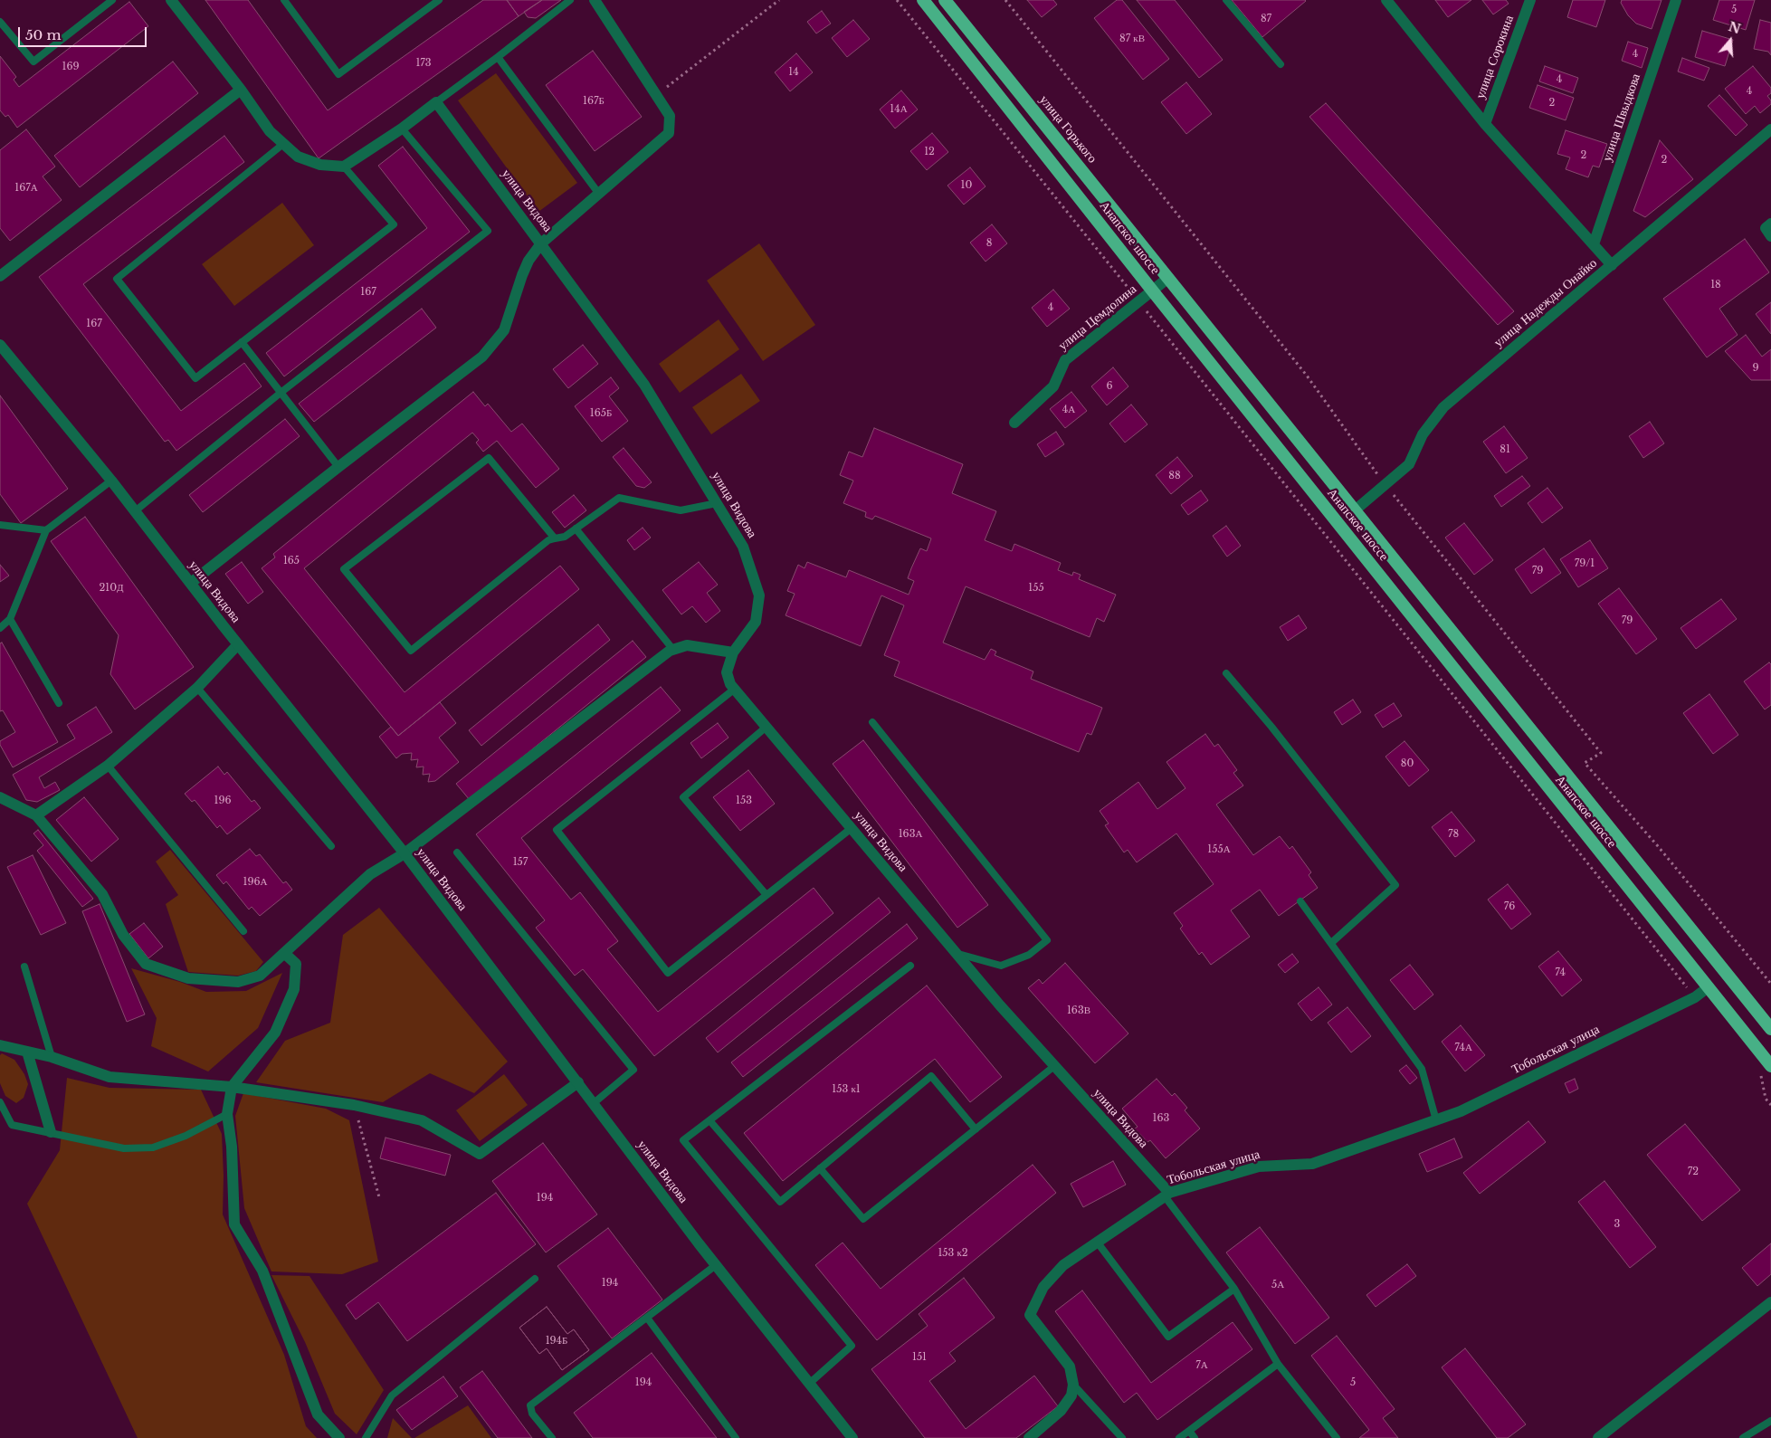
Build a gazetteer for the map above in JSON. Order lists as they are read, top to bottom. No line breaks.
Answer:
{"streets":{"highway":["улица Горького","Анапское шоссе"],"street":["улица Сорокина","улица Швыдкова","улица Видова","улица Надежды Онайко","улица Цемдолина","Тобольская улица"]},"crossings":[["улица Горького","Анапское шоссе"],["улица Горького","улица Цемдолина"],["улица Видова","Тобольская улица"],["Анапское шоссе","улица Надежды Онайко"],["Анапское шоссе","улица Цемдолина"],["Анапское шоссе","Тобольская улица"]],"house_numbers":["5","87","87 кВ","4","173","169","14","4","4","167Б","2","14А","12","2","2","10","167А","8","18","167","4","167","9","6","4А","165Б","81","88","165","79/1","79","210Д","155","79","80","196","153","163А","78","155А","157","196А","76","74","163В","74А","153 к1","163","72","194","3","153 к2","194","5А","194Б","151","7А","194","5"],"scale_bar":"50 m","north":"top"}
